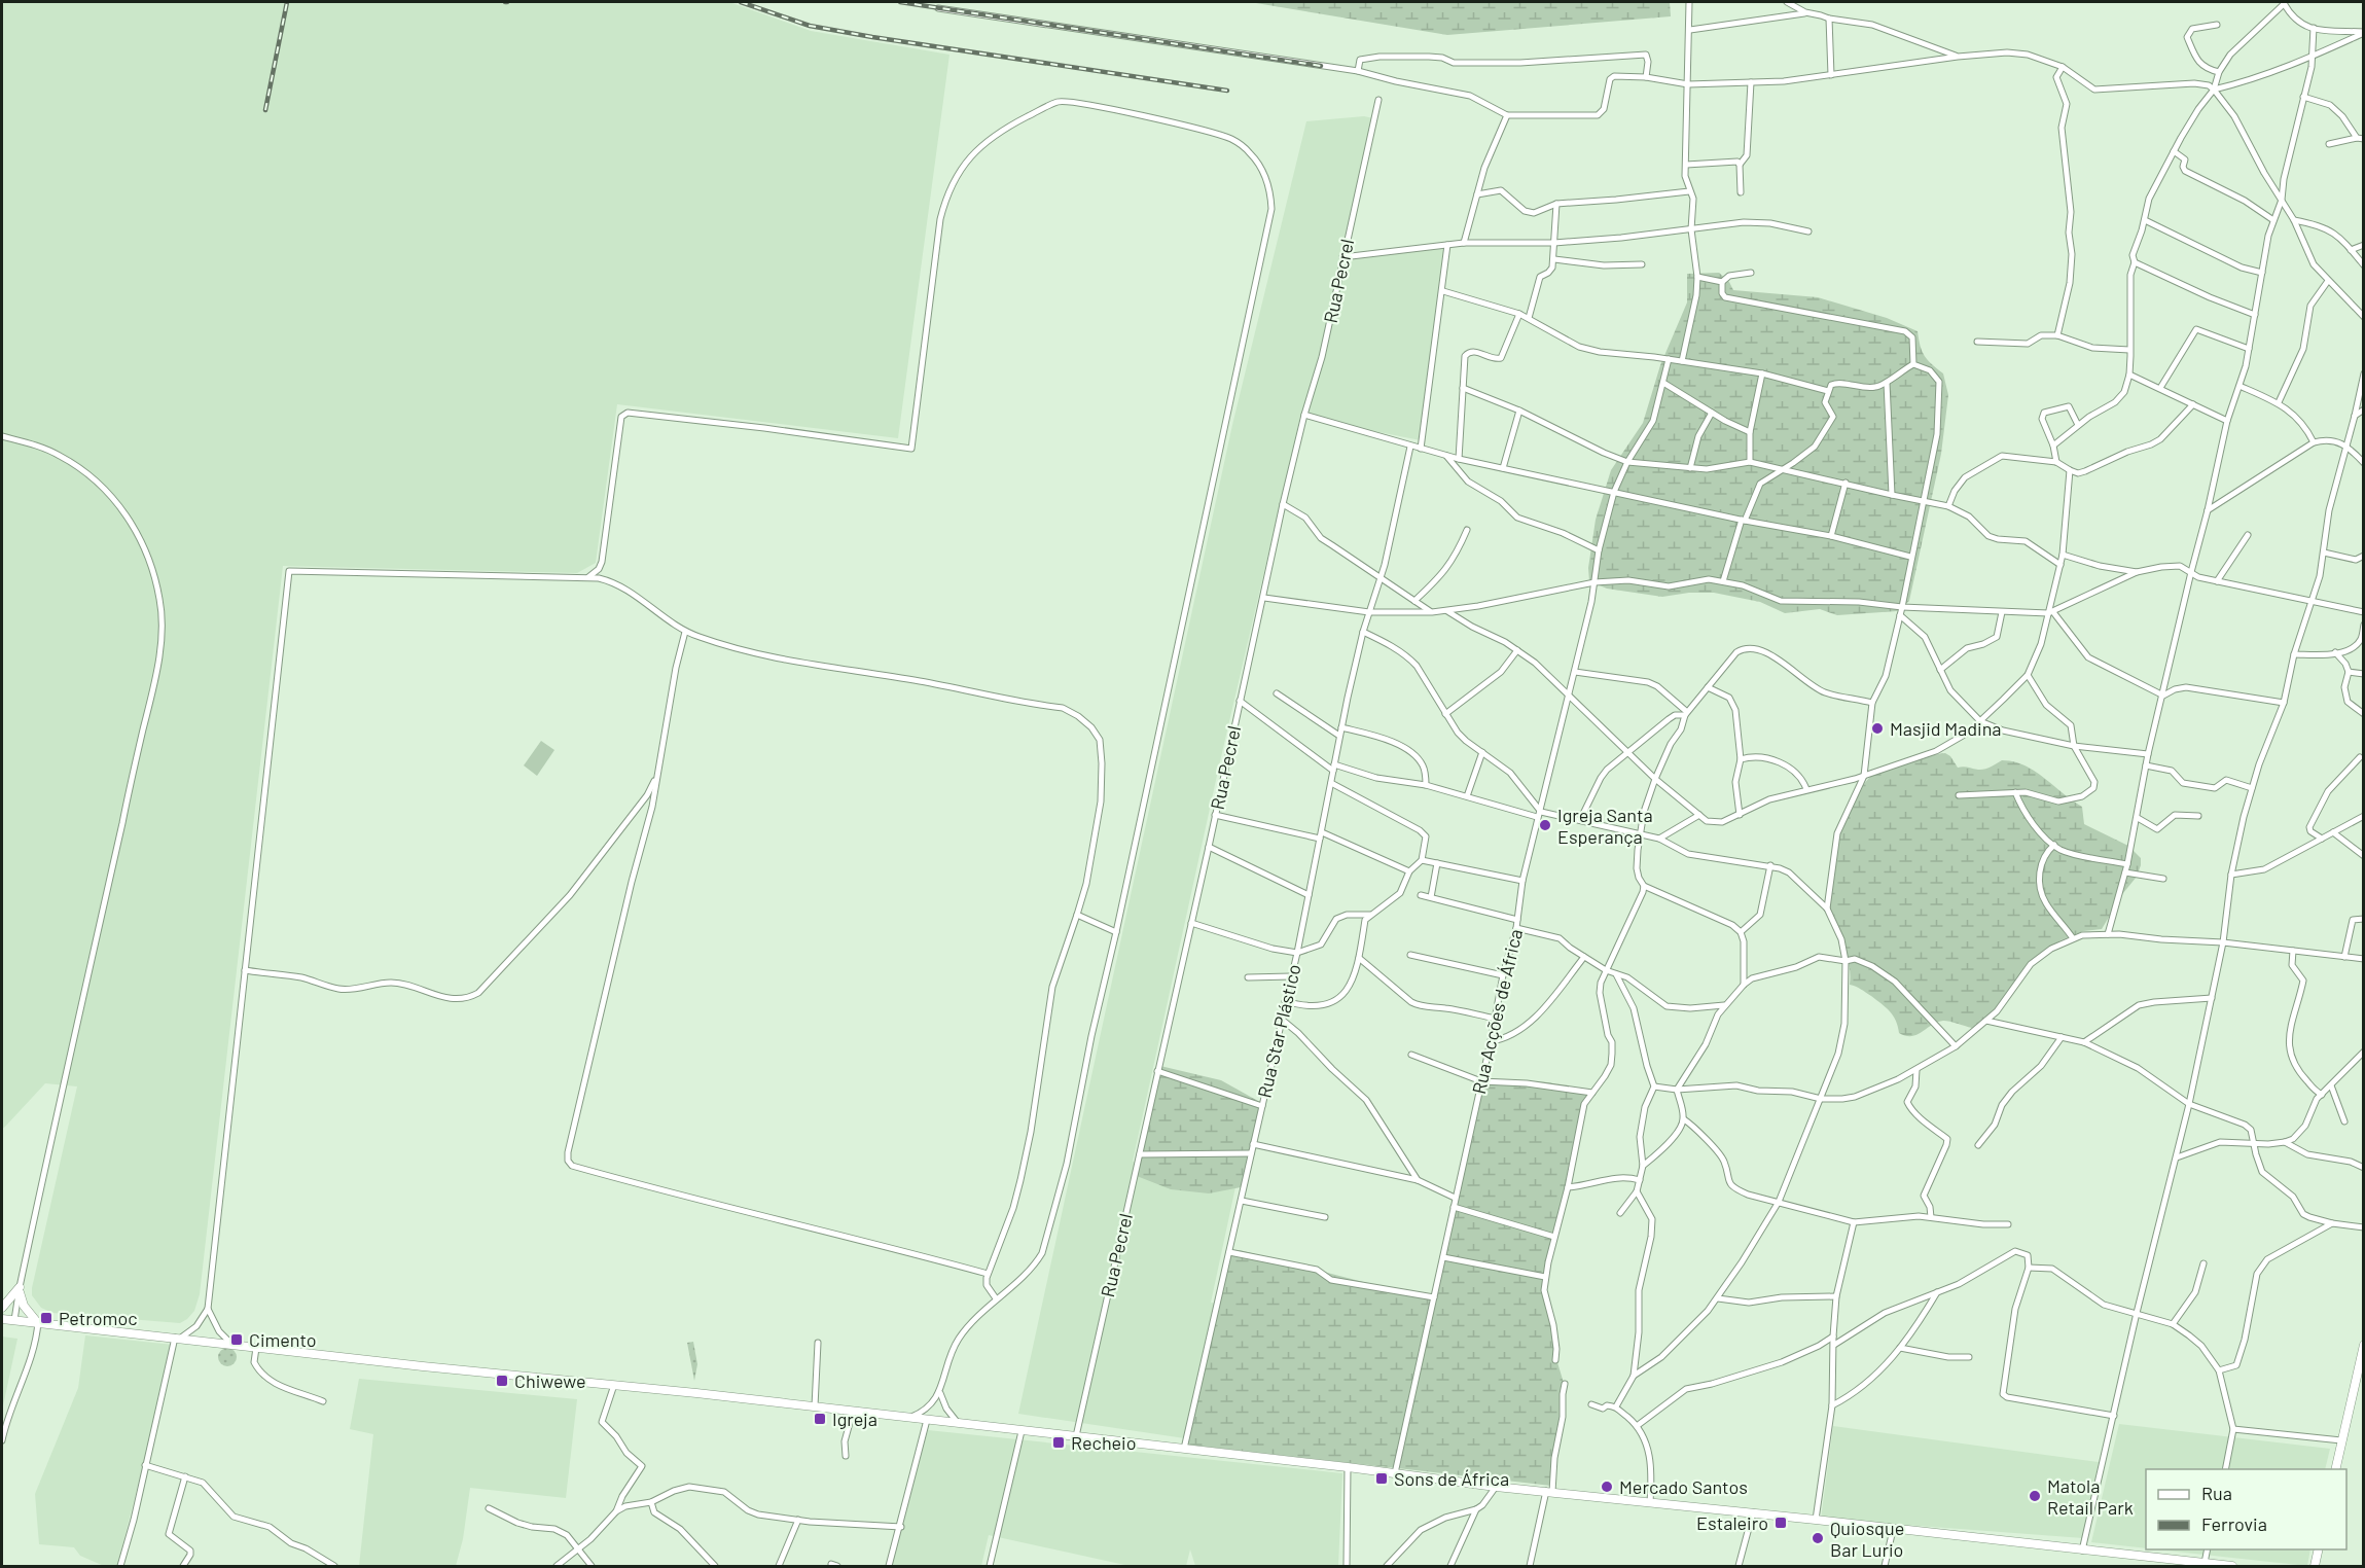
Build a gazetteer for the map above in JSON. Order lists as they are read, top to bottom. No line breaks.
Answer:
{"streets":{"street":["Rua Pecrel","Rua Acções de África","Rua Star Plástico"]},"places":{"other":["Masjid Madina","Igreja Santa Esperança","Mercado Santos","Matola Retail Park","Quiosque Bar Lurio"],"transit":["Petromoc","Cimento","Chiwewe","Igreja","Recheio","Sons de África","Estaleiro"]},"legend":["Rua","Ferrovia"]}
